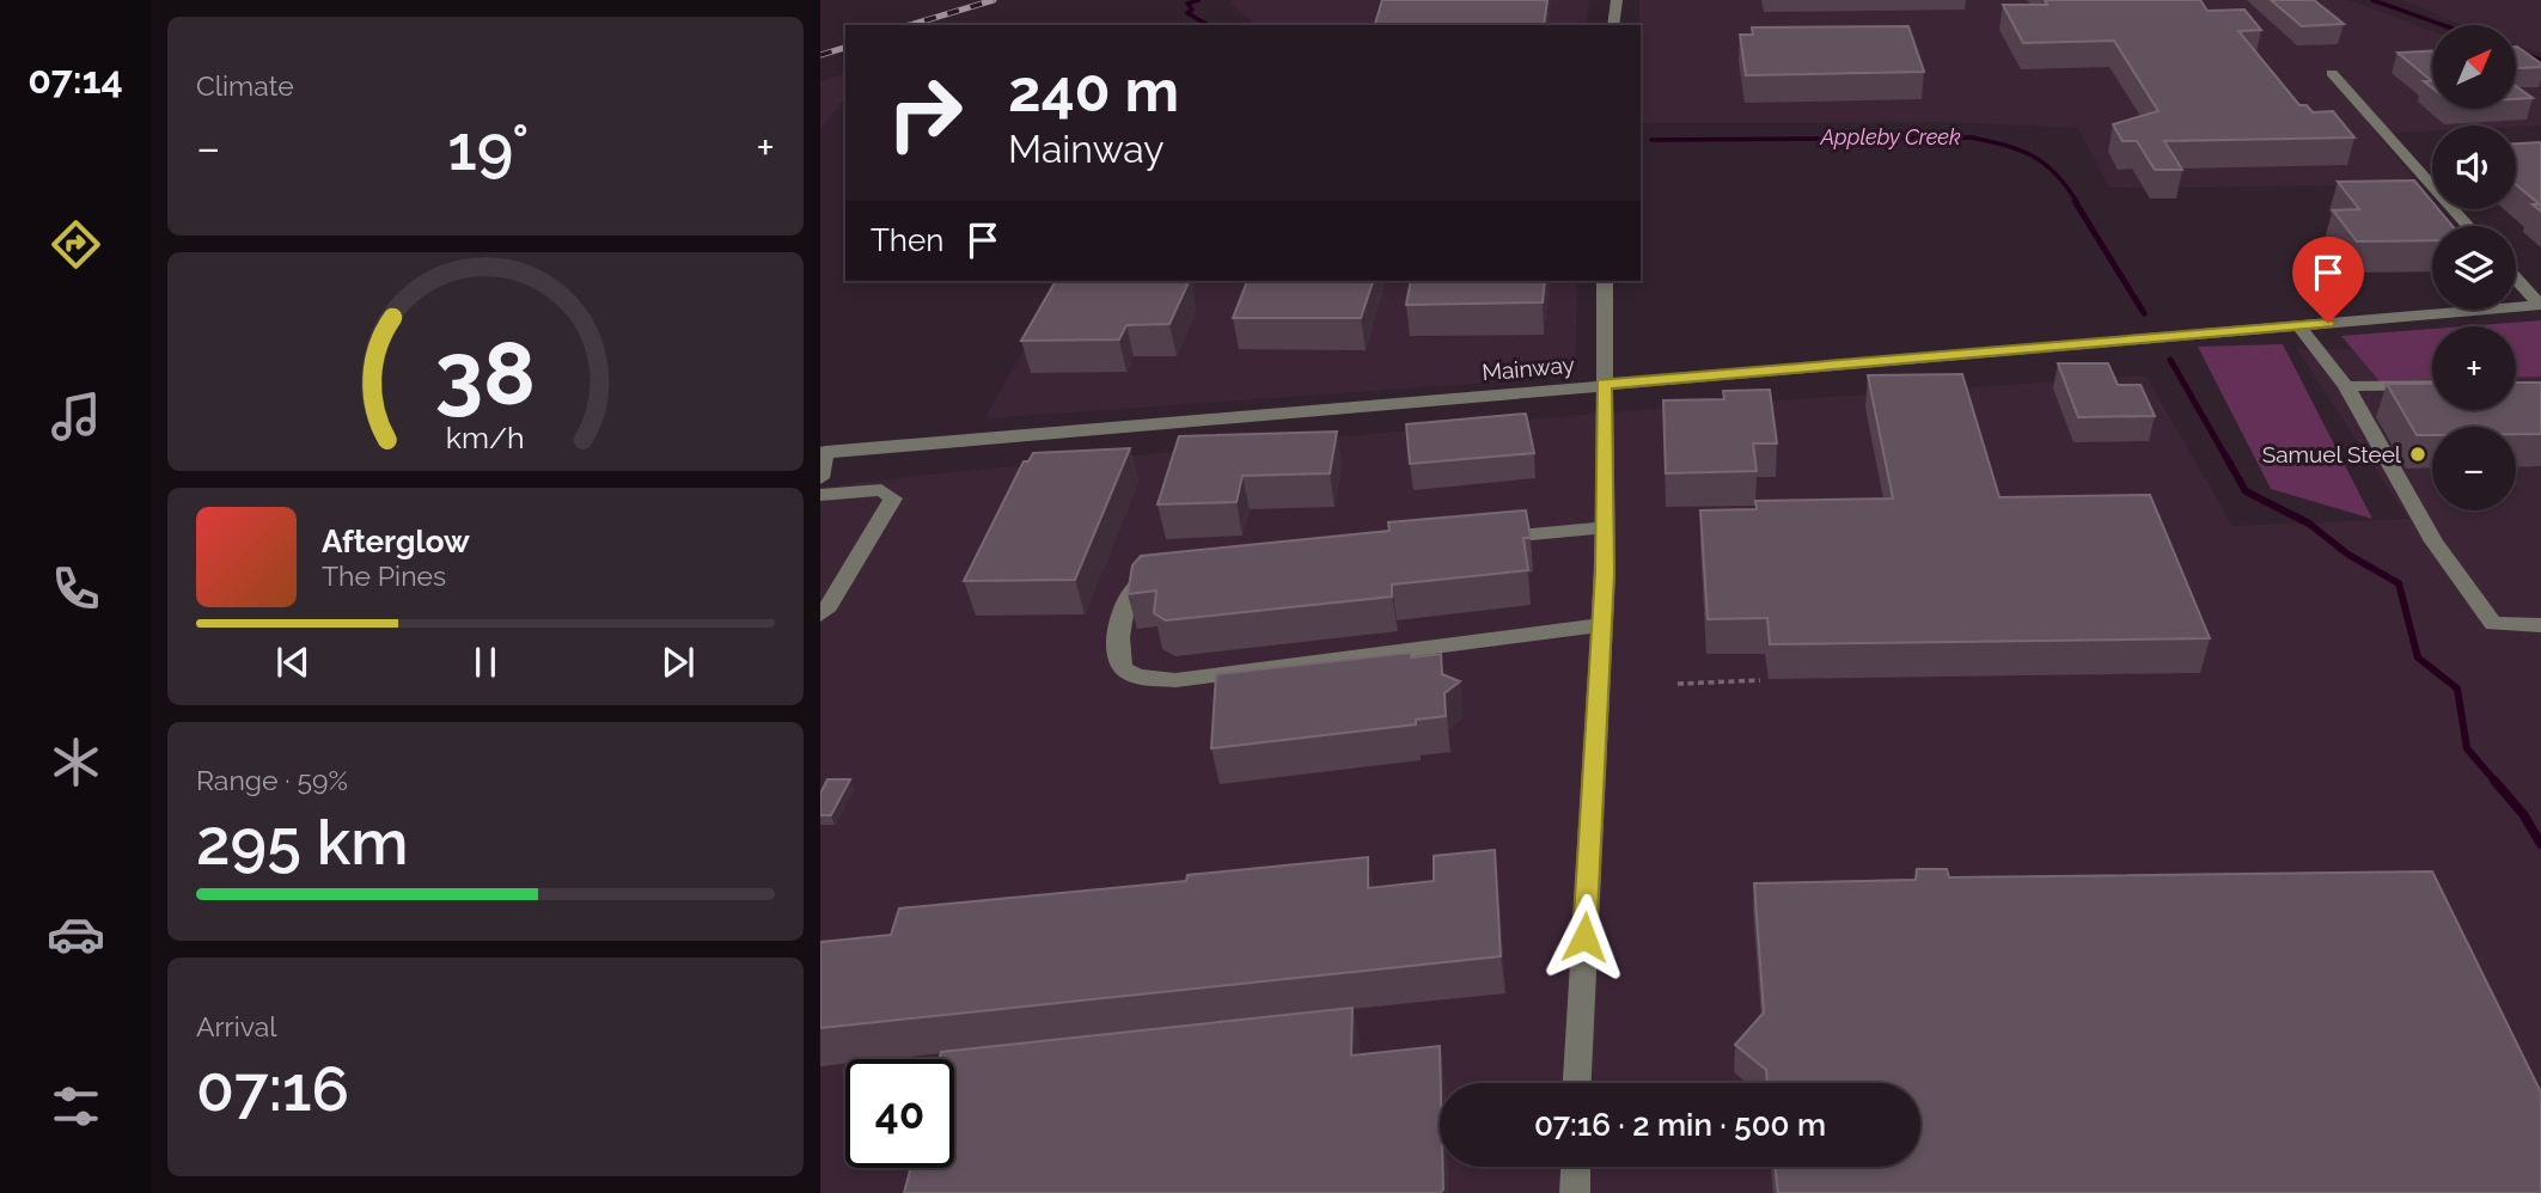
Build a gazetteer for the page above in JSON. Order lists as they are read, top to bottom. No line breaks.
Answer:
{"streets":{"street":["Mainway"]},"water":["Appleby Creek"],"places":["Samuel Steel"],"north":"top right","page":{"tabs":"07:14","tile":["Climate",["Range · 59%","295 km"],["Arrival","07:16"]],"map_buttons":["+","−"],"turn":["240 m","Mainway"],"heat":["−","19°","+"],"then":"Then","song":["Afterglow","The Pines"],"limit":"40","trip":"07:16 · 2 min · 500 m","gauge":["38","km/h"]}}
